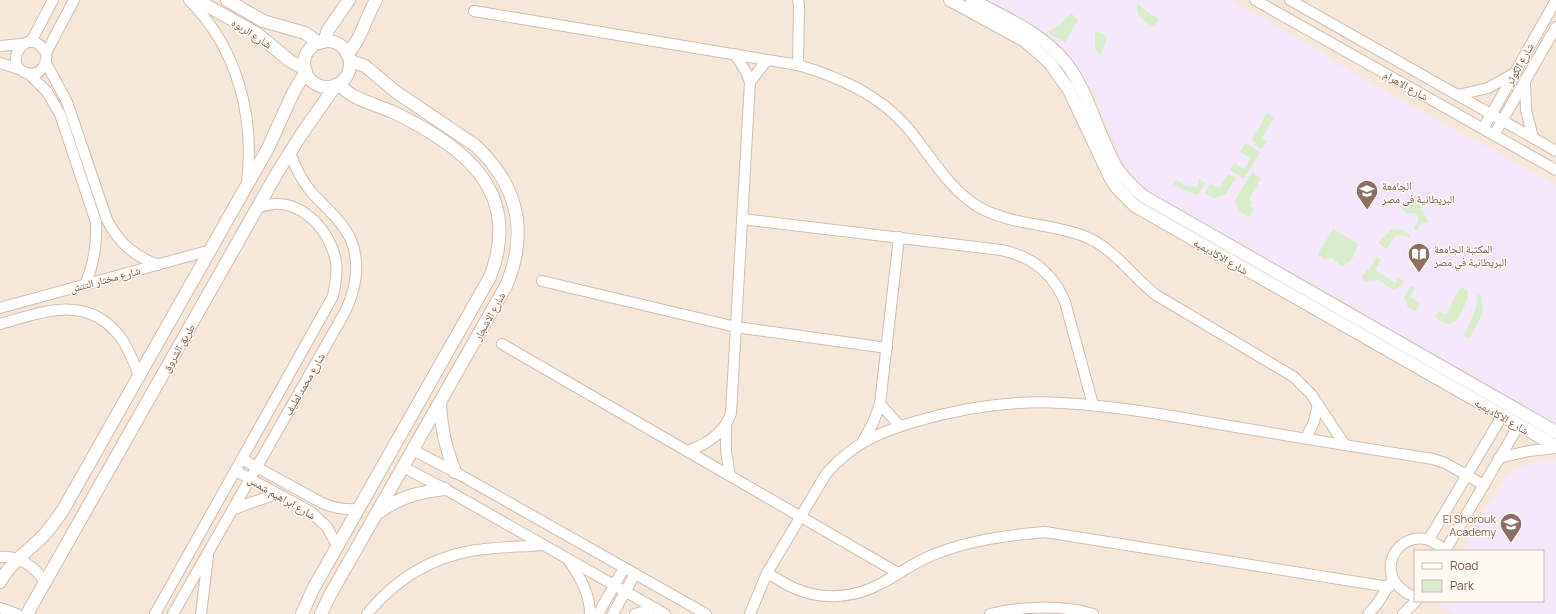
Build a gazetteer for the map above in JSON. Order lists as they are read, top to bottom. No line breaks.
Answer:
{"streets":{"street":["شارع الربوه","شارع الكوثر","شارع الاهرام","شارع الاكاديميه","شارع مختار التتش","شارع الاشجار","طريق الشروق","شارع محمد لطيف","شارع ابراهيم شمس"]},"crossings":[["شارع الربوه","شارع الاشجار"],["شارع الربوه","طريق الشروق"],["شارع الكوثر","شارع الاهرام"],["شارع مختار التتش","طريق الشروق"],["شارع الاشجار","طريق الشروق"],["شارع الاشجار","شارع ابراهيم شمس"],["طريق الشروق","شارع محمد لطيف"],["شارع محمد لطيف","شارع ابراهيم شمس"]],"places":{"school or university":["الجامعة البريطانية فى مصر","El Shorouk Academy"],"library":["المكتبة الجامعة البريطانية في مصر"]},"legend":["Road","Park"]}
